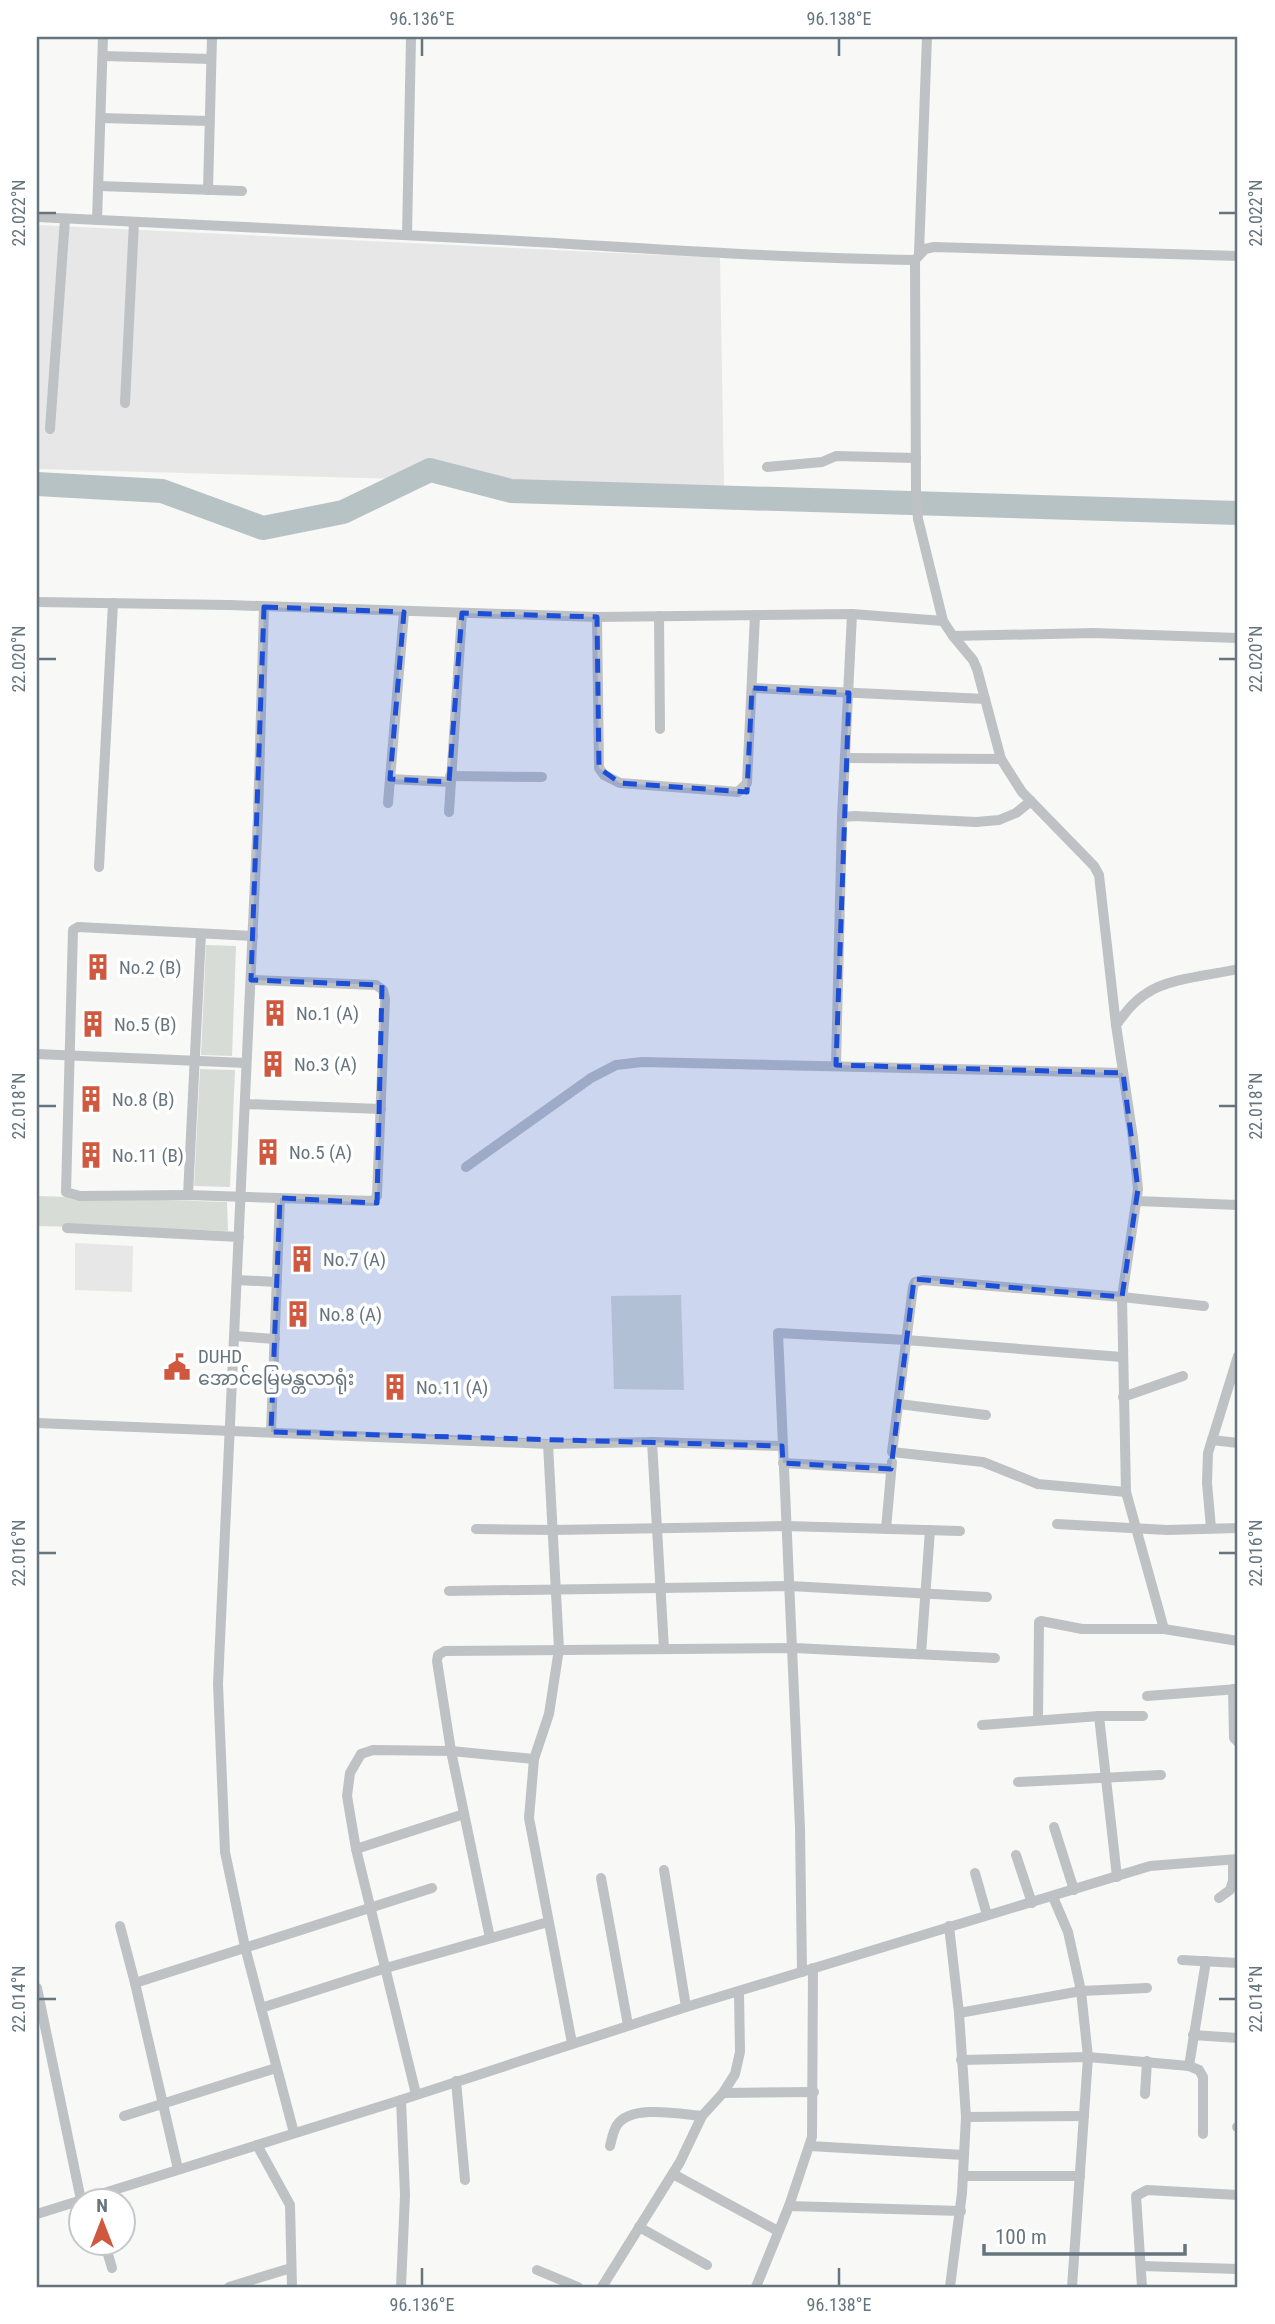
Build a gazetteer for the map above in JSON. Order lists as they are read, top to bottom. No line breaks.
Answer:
{"places":{"building":["No.2 (B)","No.1 (A)","No.5 (B)","No.3 (A)","No.8 (B)","No.5 (A)","No.11 (B)","No.7 (A)","No.8 (A)","No.11 (A)"],"public building":["DUHD အောင်မြေမန္တလာရုံး"]},"scale_bar":"100 m","north":"top","coordinates":["96.136°E","96.138°E","22.022°N","22.020°N","22.018°N","22.016°N","22.014°N"]}
